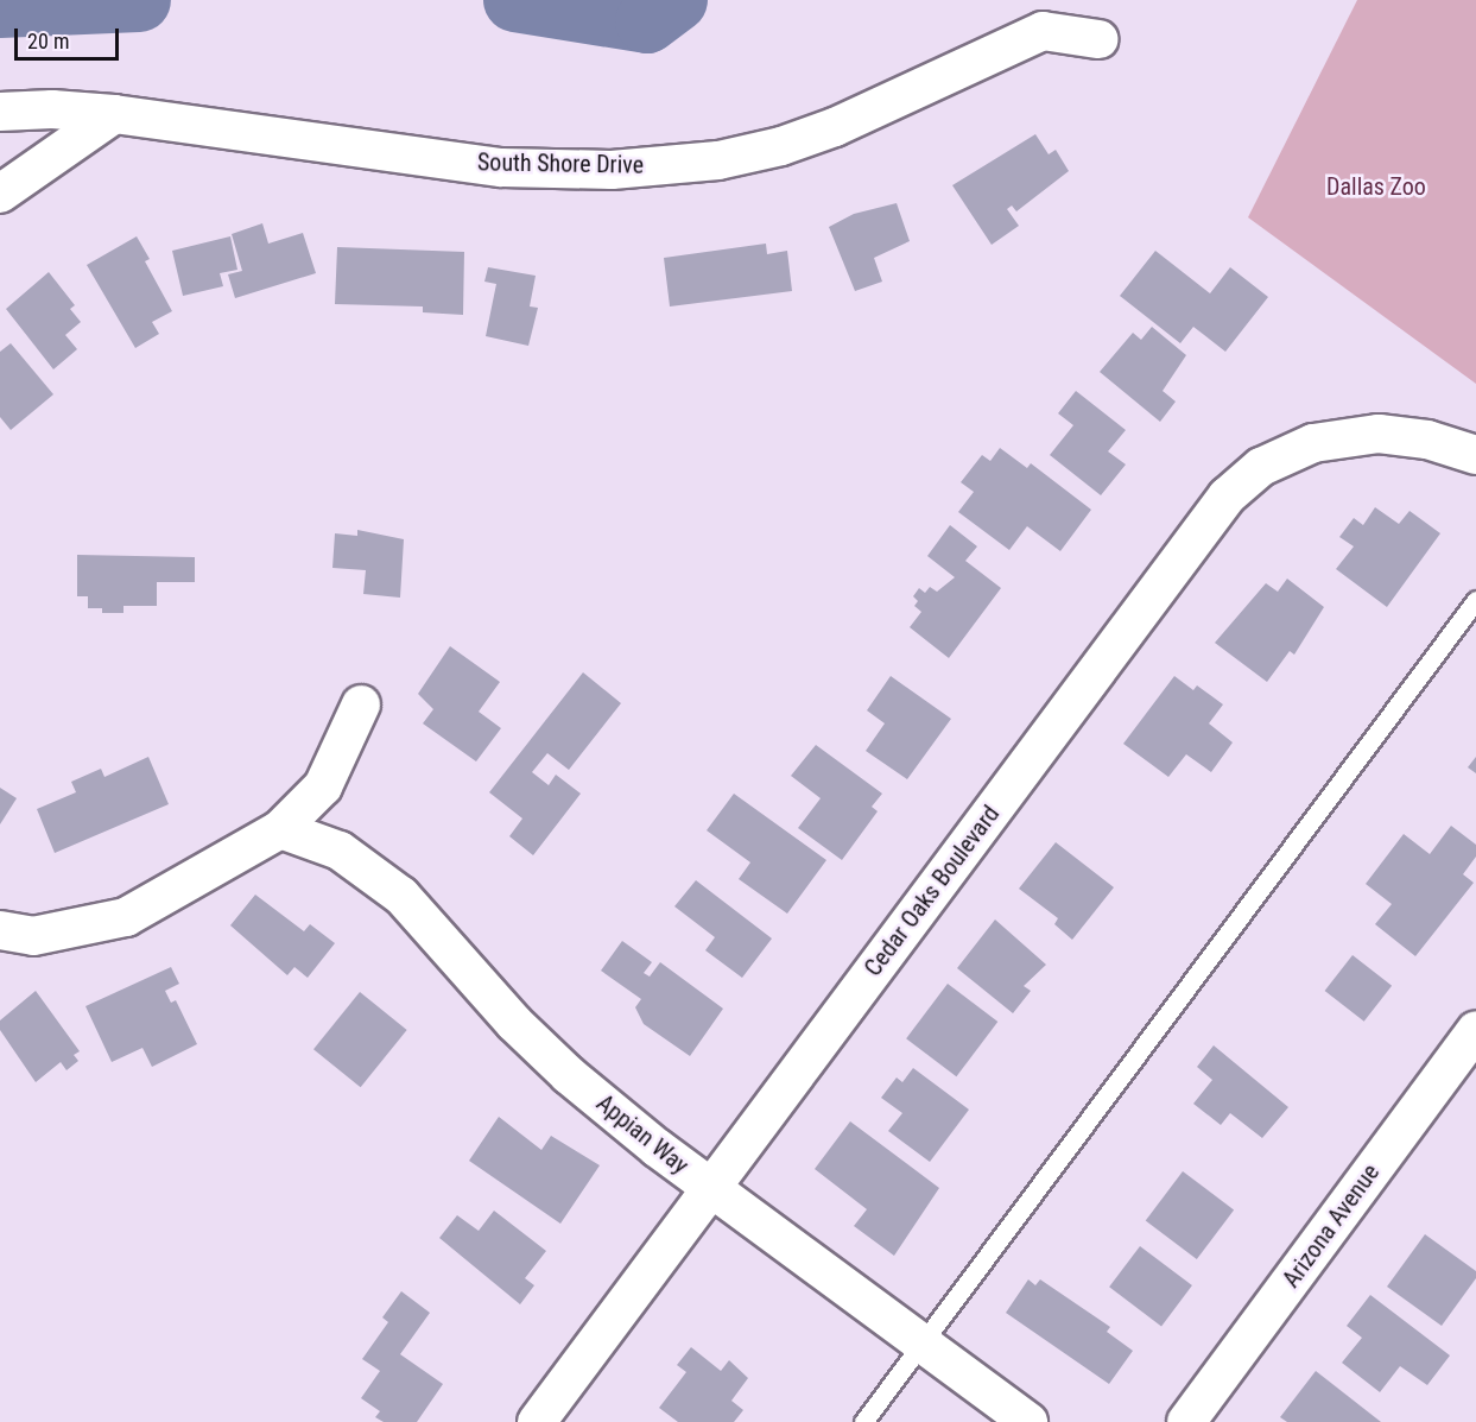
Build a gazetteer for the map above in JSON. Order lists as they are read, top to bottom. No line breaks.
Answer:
{"streets":{"street":["South Shore Drive","Cedar Oaks Boulevard","Appian Way","Arizona Avenue"]},"crossings":[["Cedar Oaks Boulevard","Appian Way"]],"parks":["Dallas Zoo"],"scale_bar":"20 m"}
